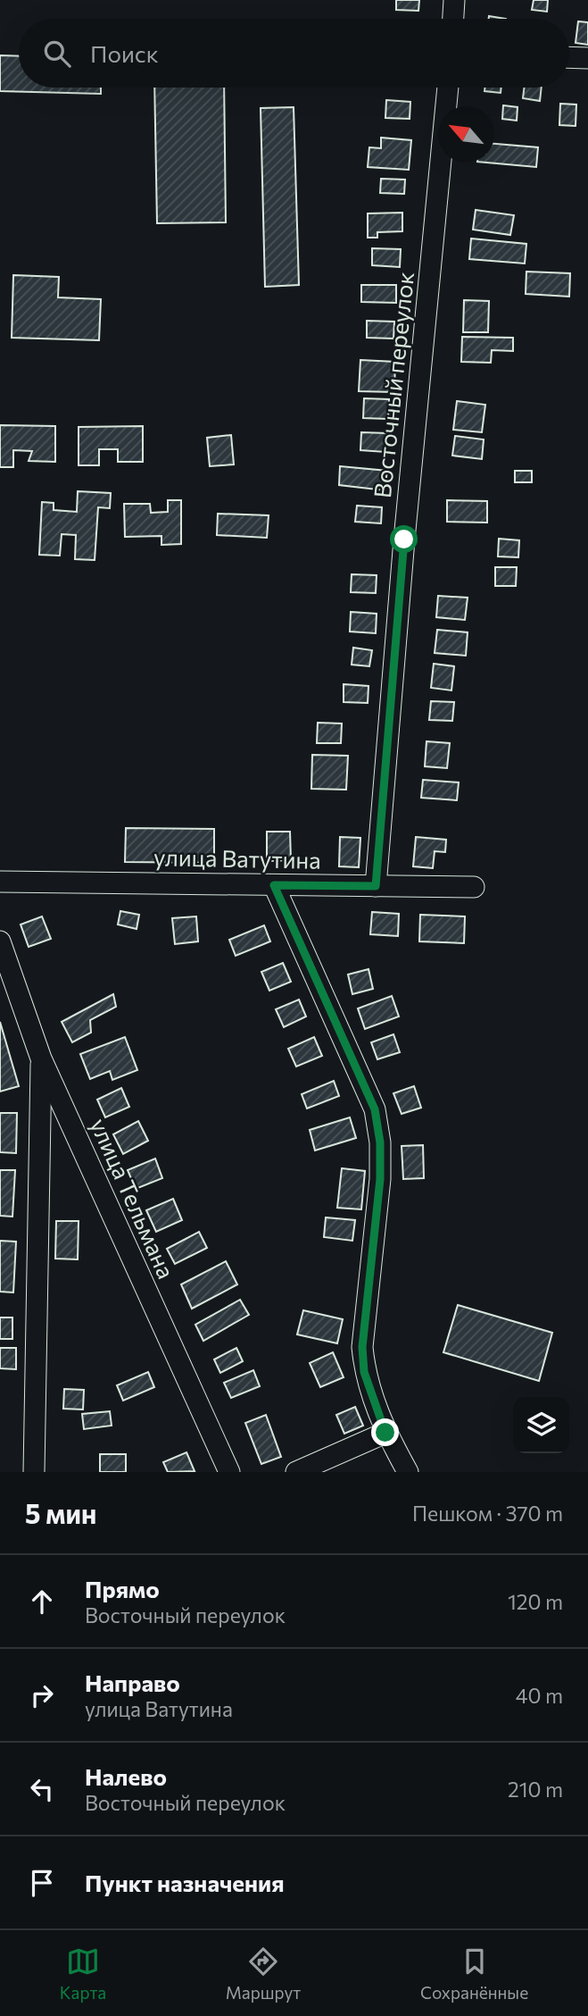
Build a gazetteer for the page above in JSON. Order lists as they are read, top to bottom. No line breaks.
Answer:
{"streets":{"street":["Восточный переулок","улица Ватутина","улица Тельмана"]},"crossings":[["Восточный переулок","улица Ватутина"]],"north":"top left","page":{"search":"Поиск","heading":["5 мин","Пешком · 370 m"],"list":[["Прямо","Восточный переулок","120 m"],["Направо","улица Ватутина","40 m"],["Налево","Восточный переулок","210 m"],"Пункт назначения"],"nav":["Карта","Маршрут","Сохранённые"]}}
